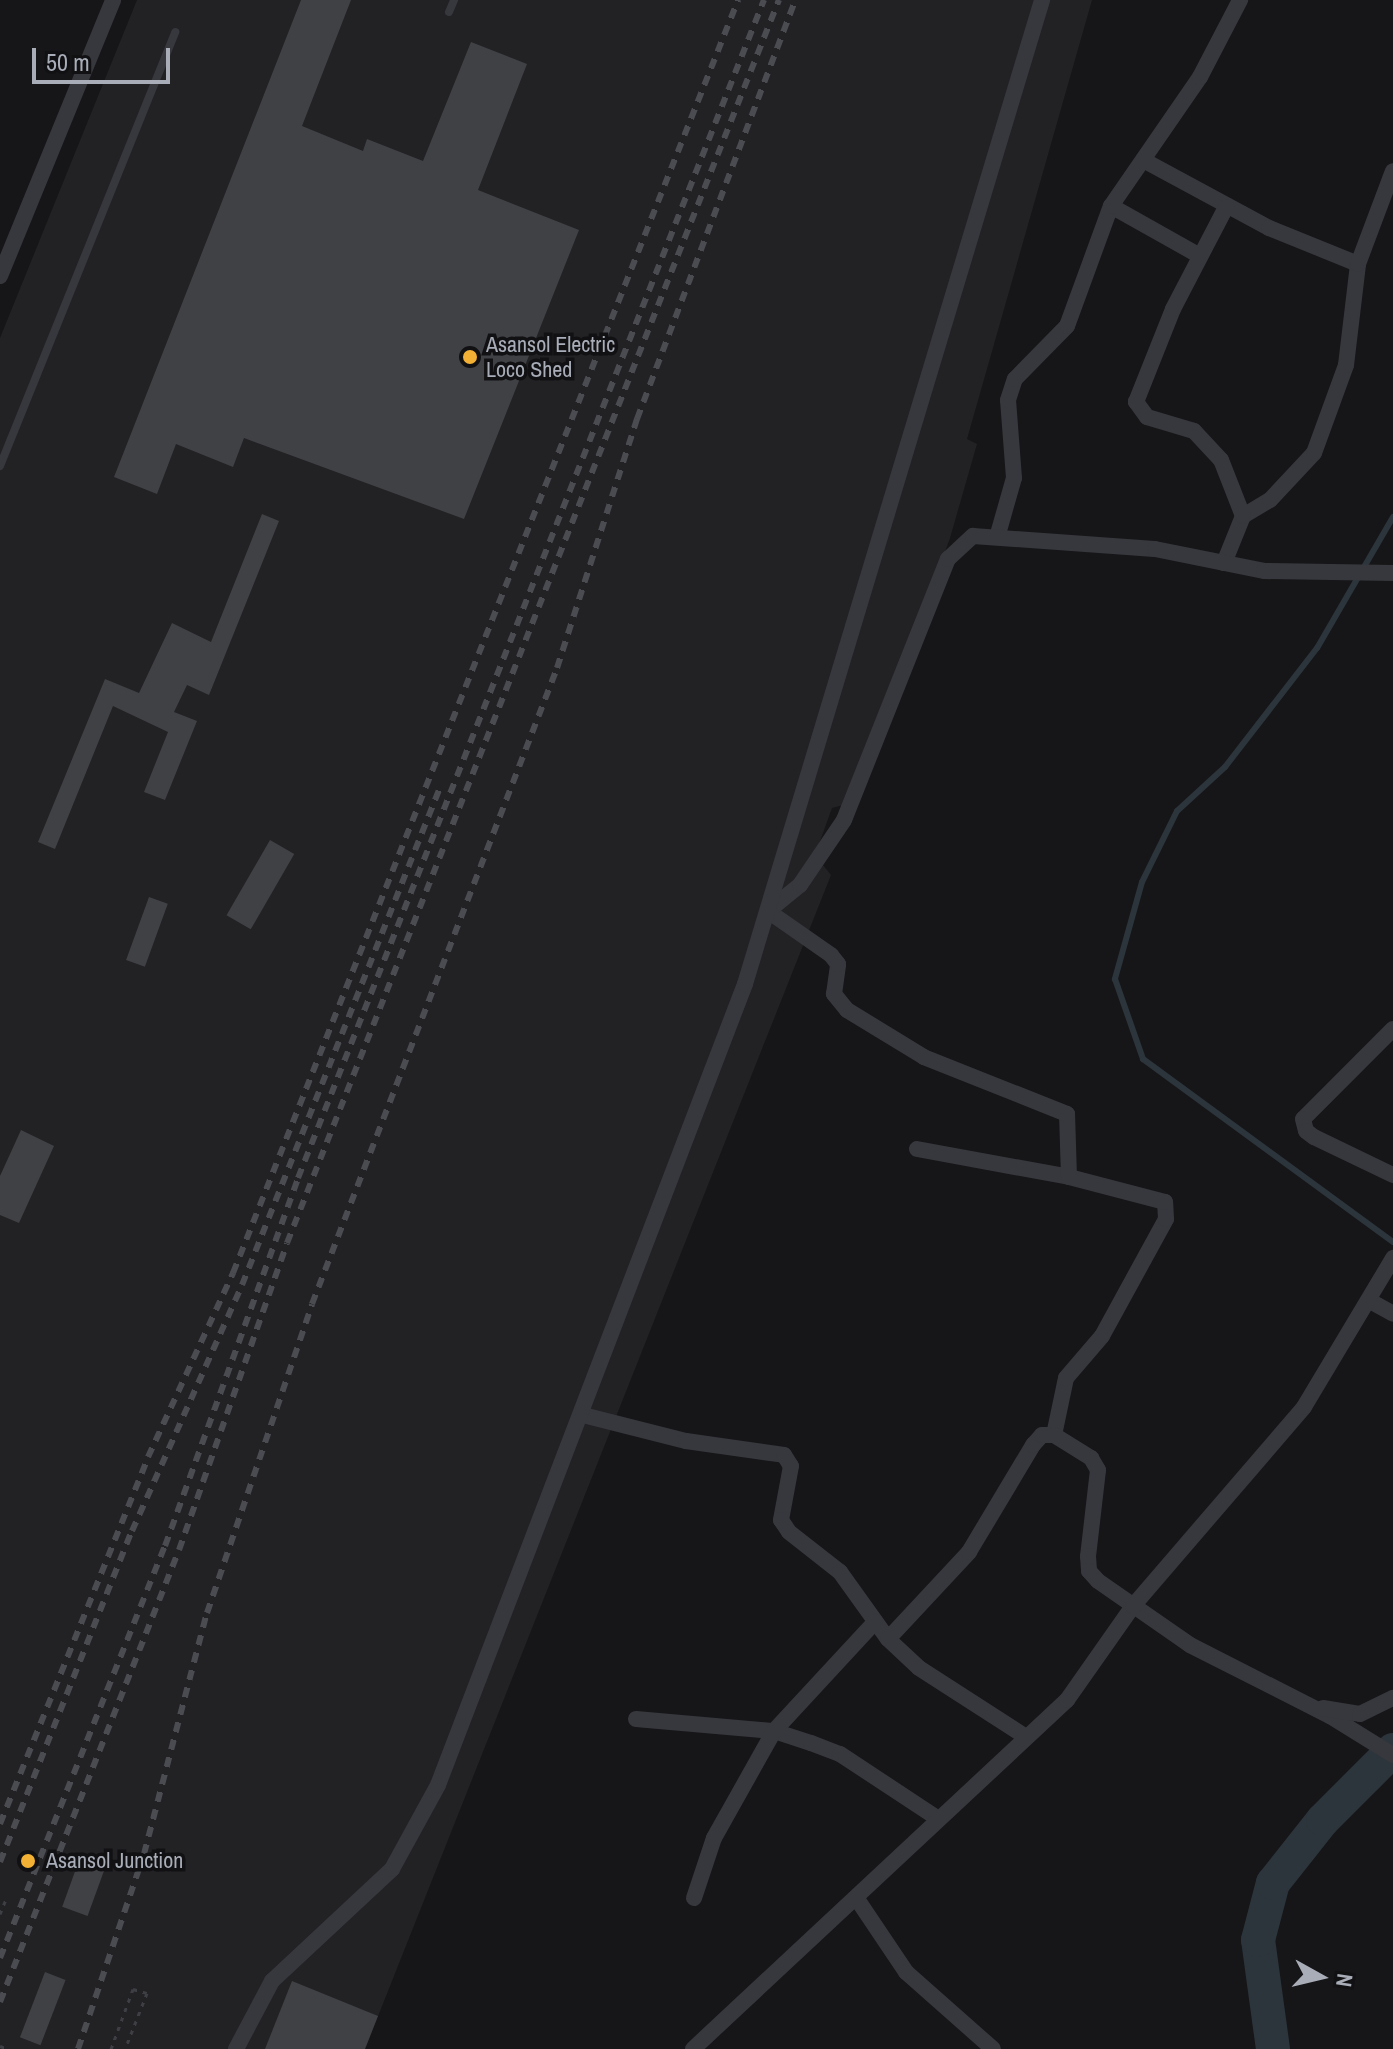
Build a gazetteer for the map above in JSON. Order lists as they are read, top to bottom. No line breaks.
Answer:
{"places":["Asansol Electric Loco Shed","Asansol Junction"],"scale_bar":"50 m","north":"right"}
